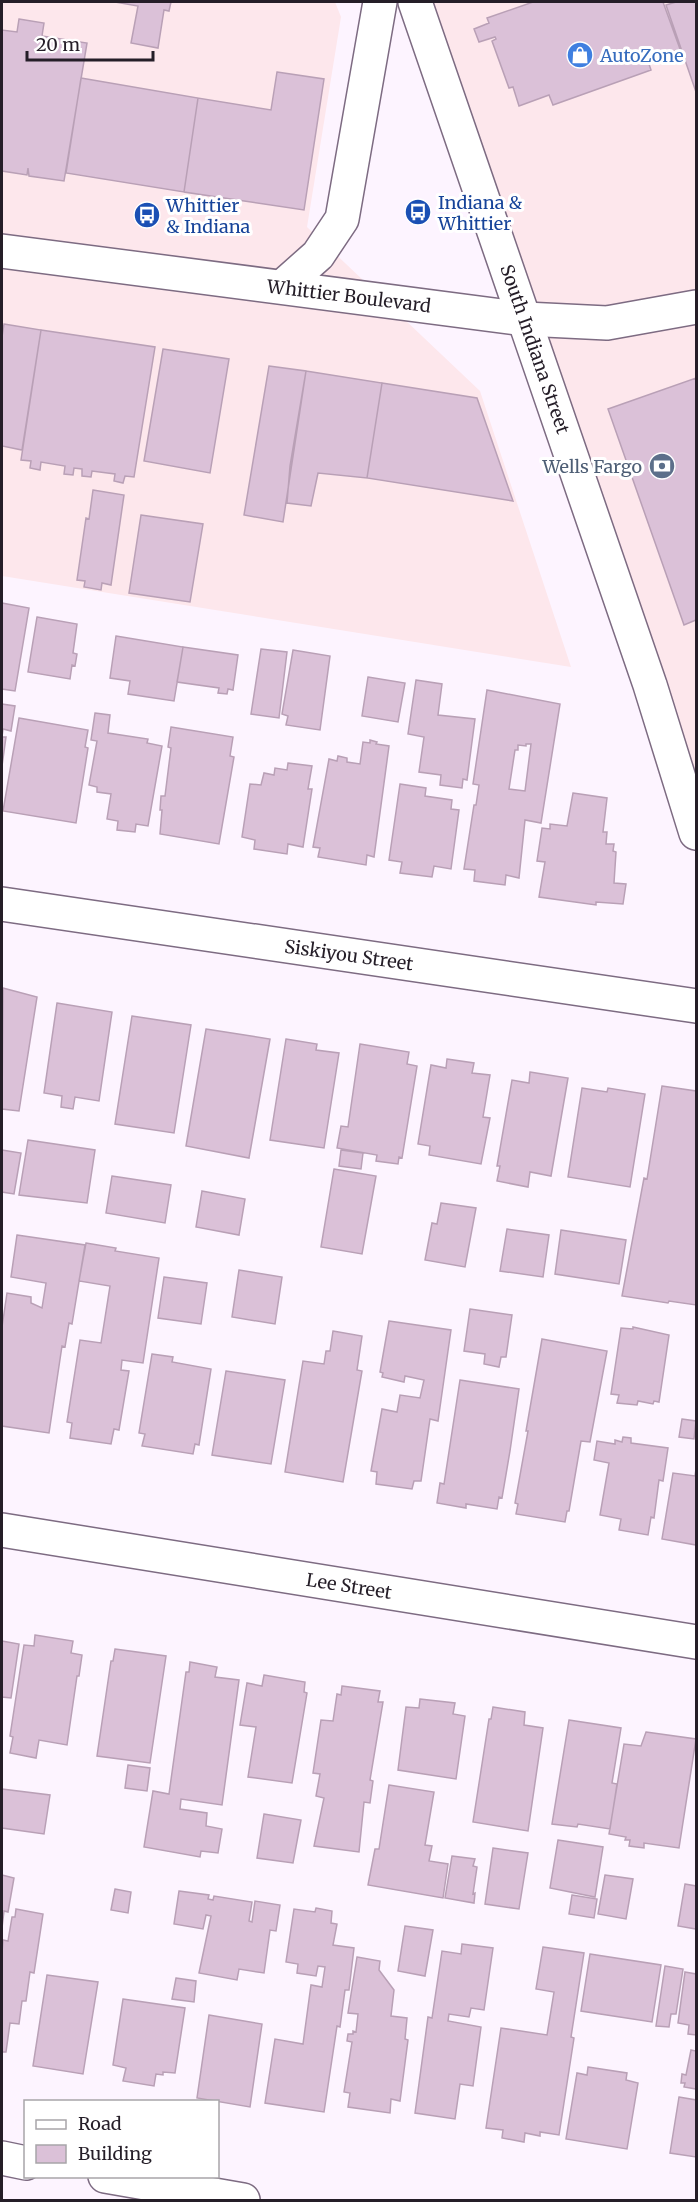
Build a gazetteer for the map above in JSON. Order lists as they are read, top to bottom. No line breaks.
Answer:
{"streets":{"main road":["Whittier Boulevard","South Indiana Street","Siskiyou Street","Lee Street"]},"crossings":[["Whittier Boulevard","South Indiana Street"]],"places":{"shop":["AutoZone"],"bus stop":["Indiana & Whittier","Whittier & Indiana"],"bank":["Wells Fargo"]},"legend":["Road","Building"],"scale_bar":"20 m"}
